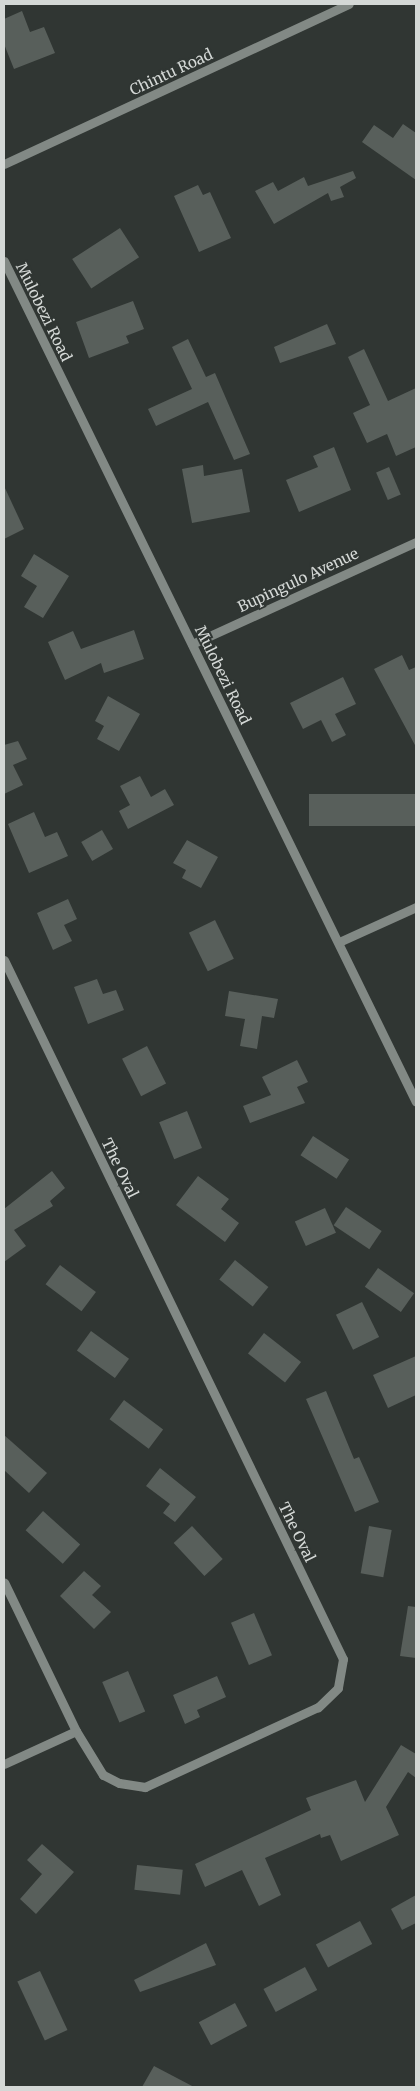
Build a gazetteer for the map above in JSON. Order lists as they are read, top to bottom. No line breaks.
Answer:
{"streets":{"street":["Chintu Road","Mulobezi Road","Bupingulo Avenue","The Oval"]},"crossings":[["Mulobezi Road","Bupingulo Avenue"]]}
